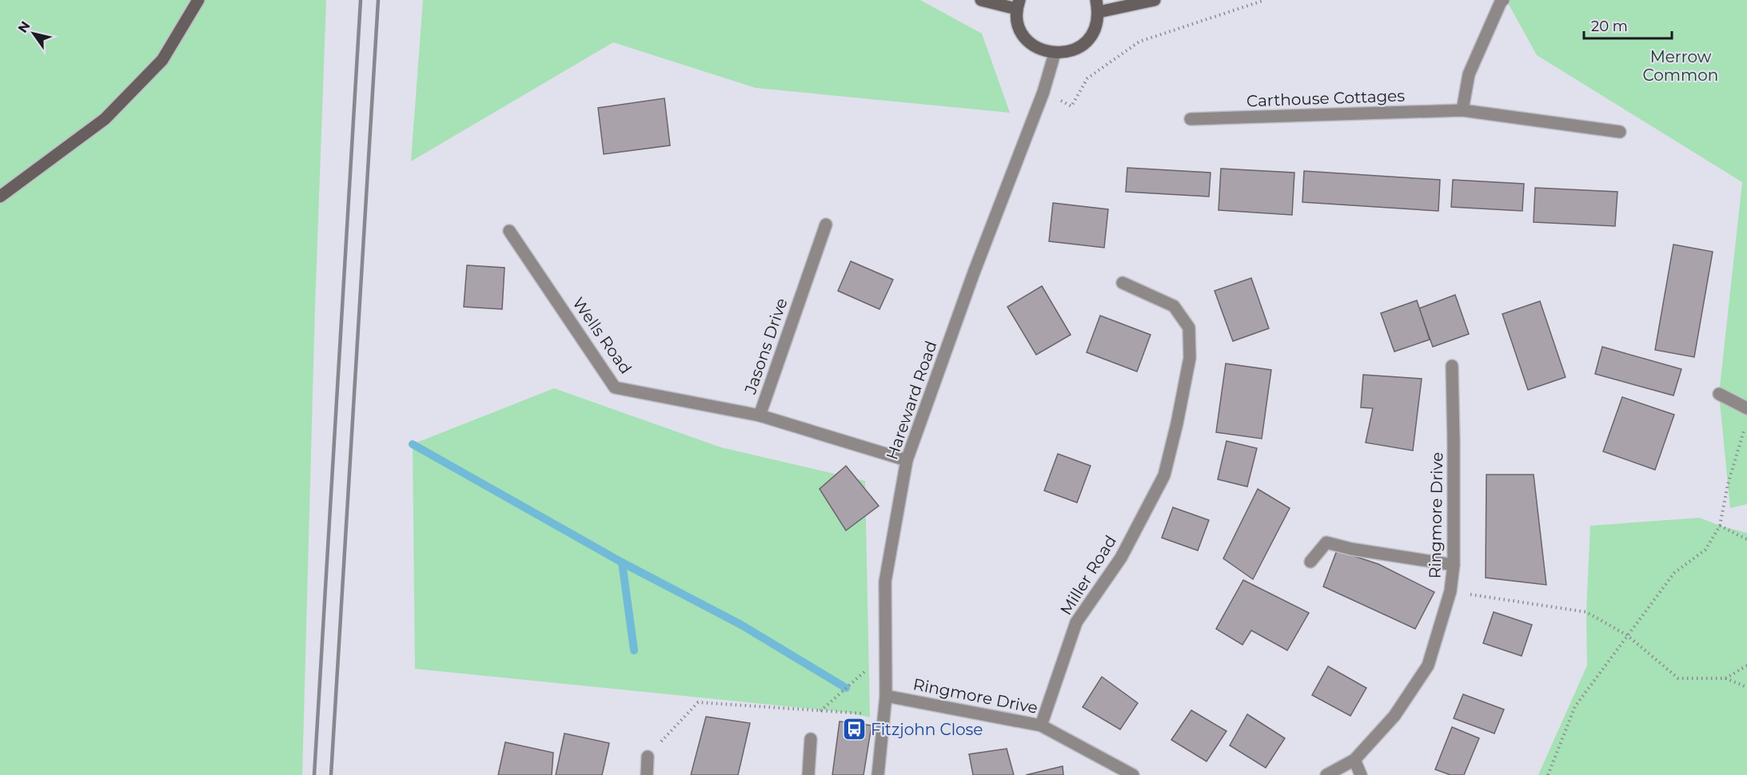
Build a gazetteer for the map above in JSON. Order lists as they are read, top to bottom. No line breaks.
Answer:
{"streets":{"street":["Carthouse Cottages","Wells Road","Jasons Drive","Hareward Road","Ringmore Drive","Miller Road"]},"crossings":[["Wells Road","Jasons Drive"],["Jasons Drive","Hareward Road"],["Hareward Road","Ringmore Drive"],["Ringmore Drive","Miller Road"]],"parks":["Merrow Common"],"places":{"bus stop":["Fitzjohn Close"]},"scale_bar":"20 m","north":"top left"}
